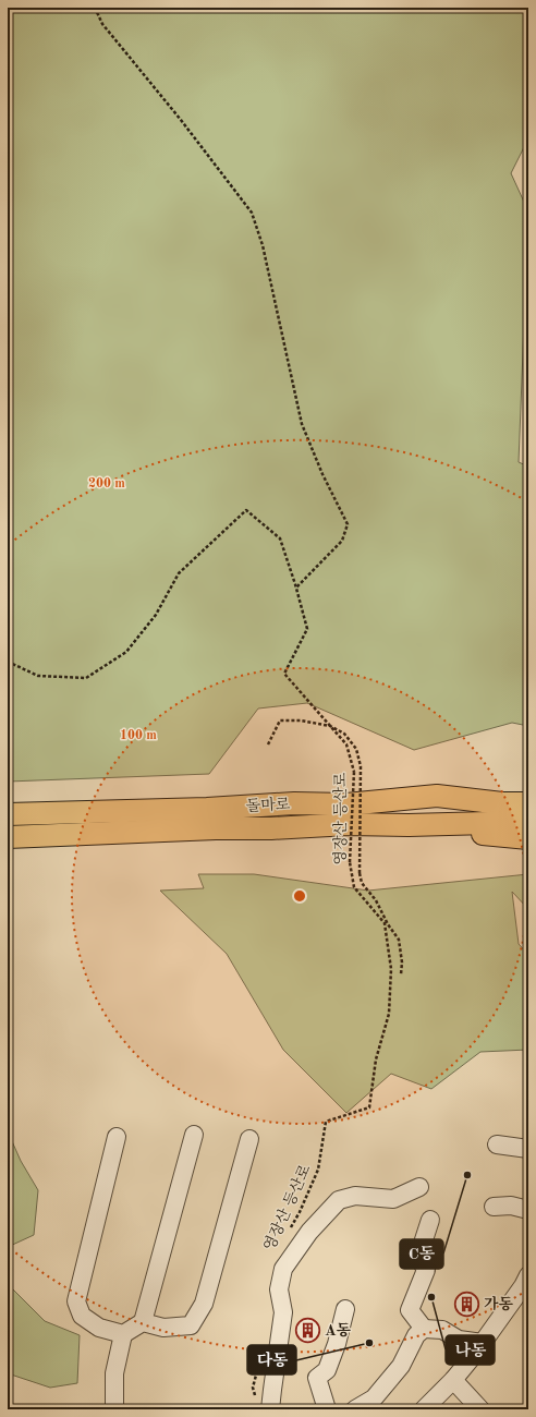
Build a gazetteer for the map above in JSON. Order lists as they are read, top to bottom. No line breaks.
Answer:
{"streets":{"main road":["돌마로"],"path":["영장산 등산로"]},"places":{"other":["C동","나동","다동"],"building":["가동","A동"]},"rings":["200 m","100 m"]}
